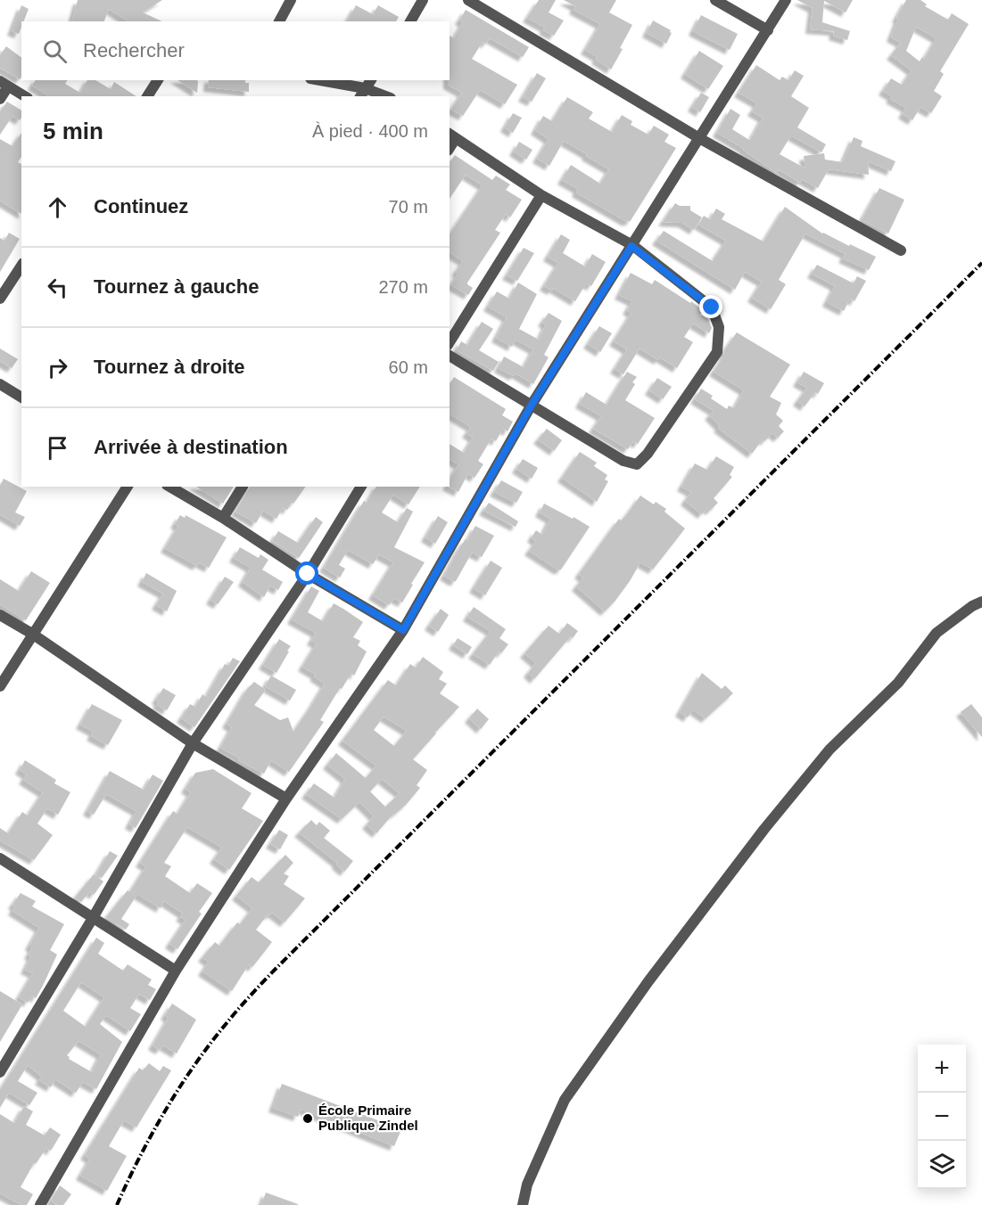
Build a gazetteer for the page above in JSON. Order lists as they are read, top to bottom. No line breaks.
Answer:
{"places":["École Primaire Publique Zindel"],"page":{"search":"Rechercher","heading":["5 min","À pied · 400 m"],"list":[["Continuez","70 m"],["Tournez à gauche","270 m"],["Tournez à droite","60 m"],"Arrivée à destination"],"map_buttons":["+","−"]}}
